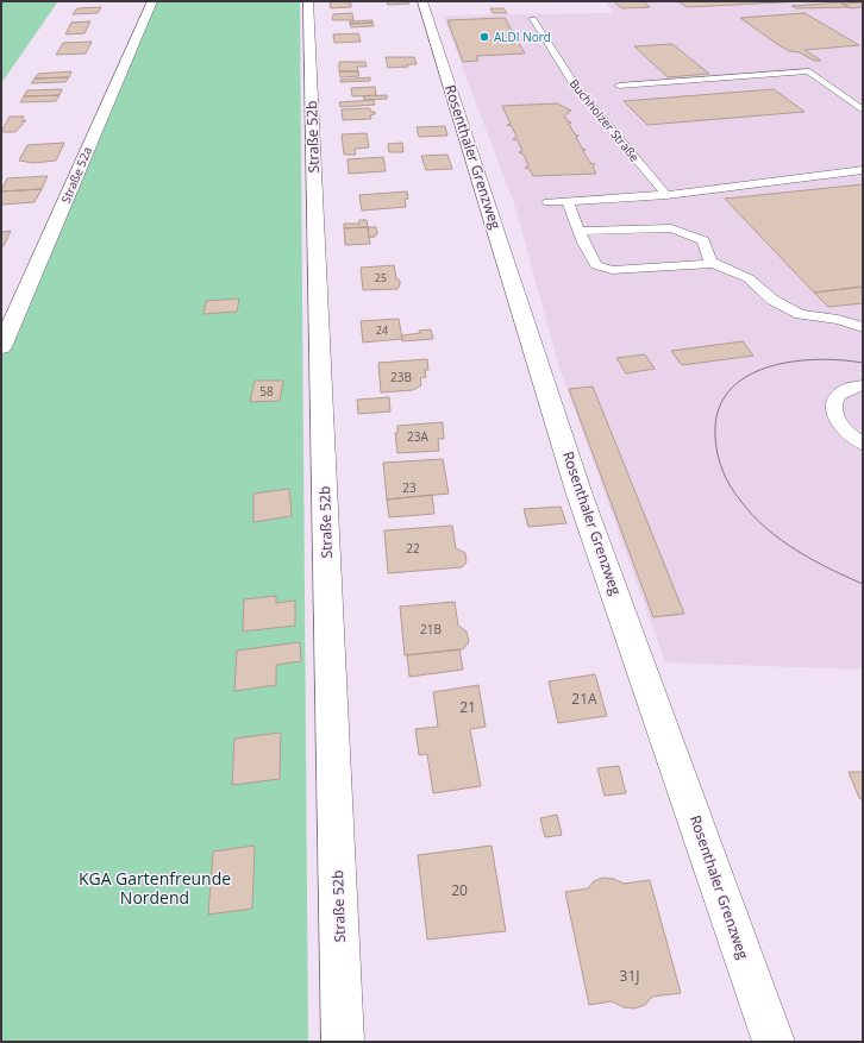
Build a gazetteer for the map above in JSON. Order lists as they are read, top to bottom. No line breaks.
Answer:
{"streets":{"street":["Straße 52b","Rosenthaler Grenzweg","Straße 52a"],"lane":["Buchholzer Straße"]},"parks":["KGA Gartenfreunde Nordend"],"places":["ALDI Nord"],"house_numbers":["25","24","23B","58","23A","23","22","21B","21A","21","20","31J"]}
